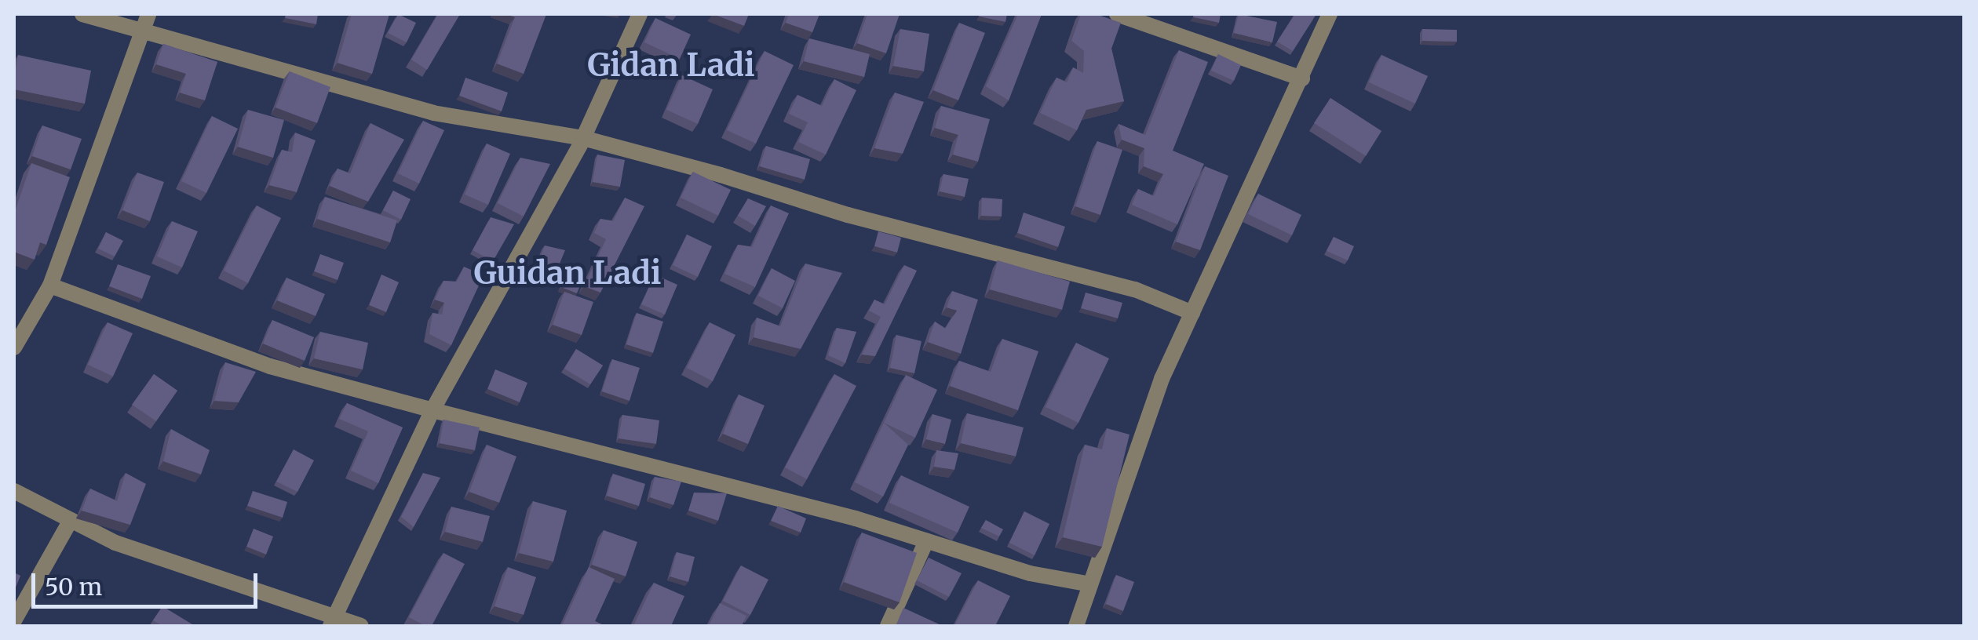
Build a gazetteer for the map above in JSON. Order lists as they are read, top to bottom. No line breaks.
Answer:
{"districts":["Gidan Ladi","Guidan Ladi"],"scale_bar":"50 m"}
